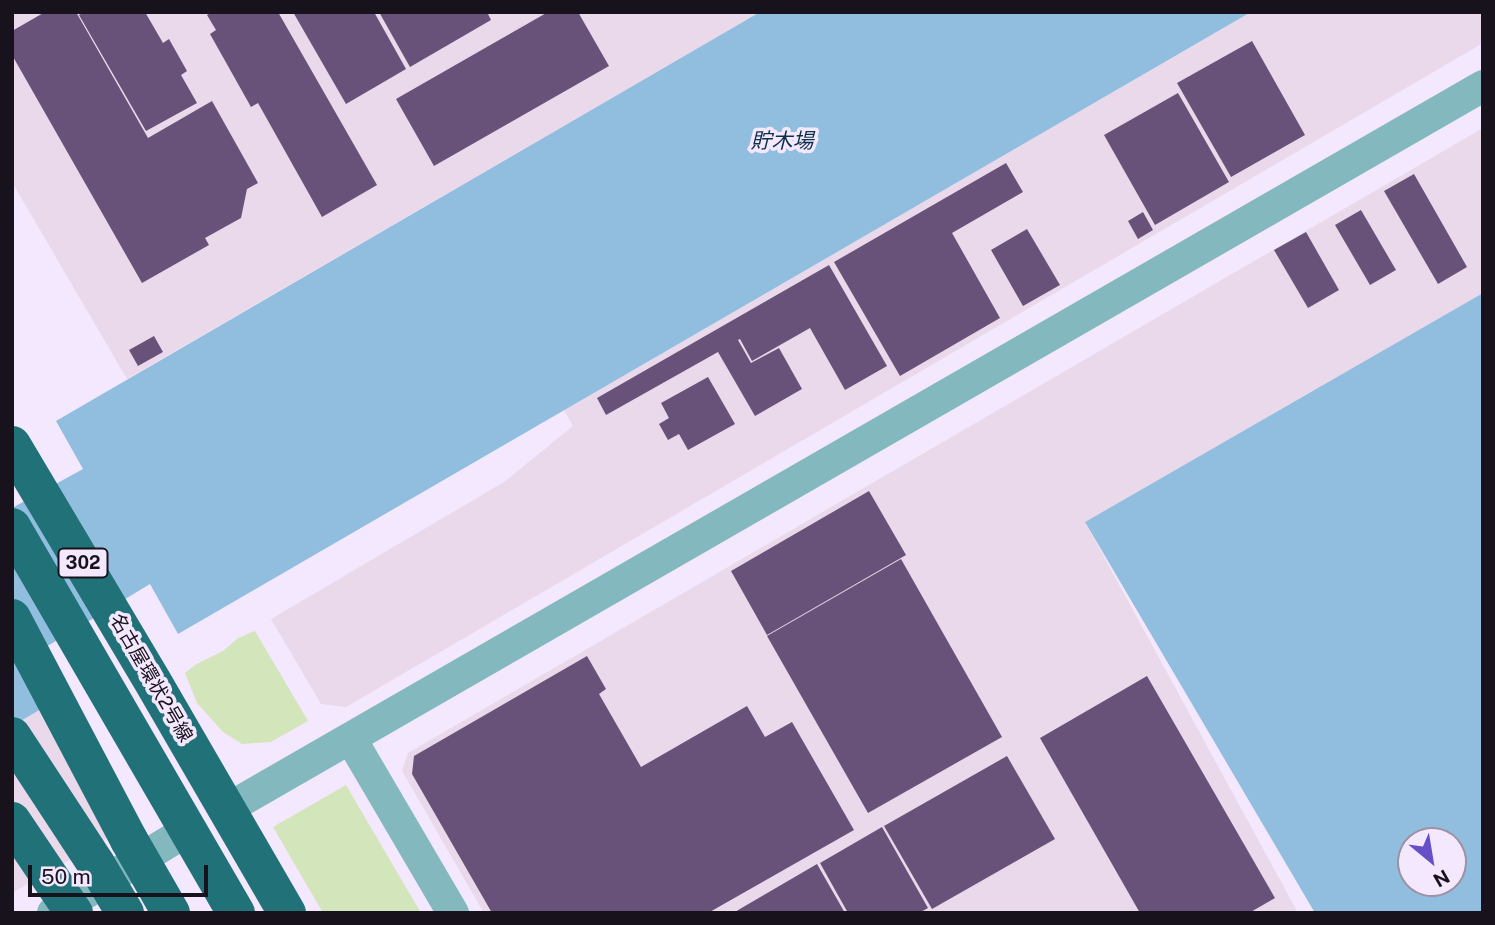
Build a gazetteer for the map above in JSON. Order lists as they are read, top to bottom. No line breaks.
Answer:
{"streets":{"highway":["302","名古屋環状2号線"]},"water":["貯木場"],"scale_bar":"50 m","north":"bottom right"}
